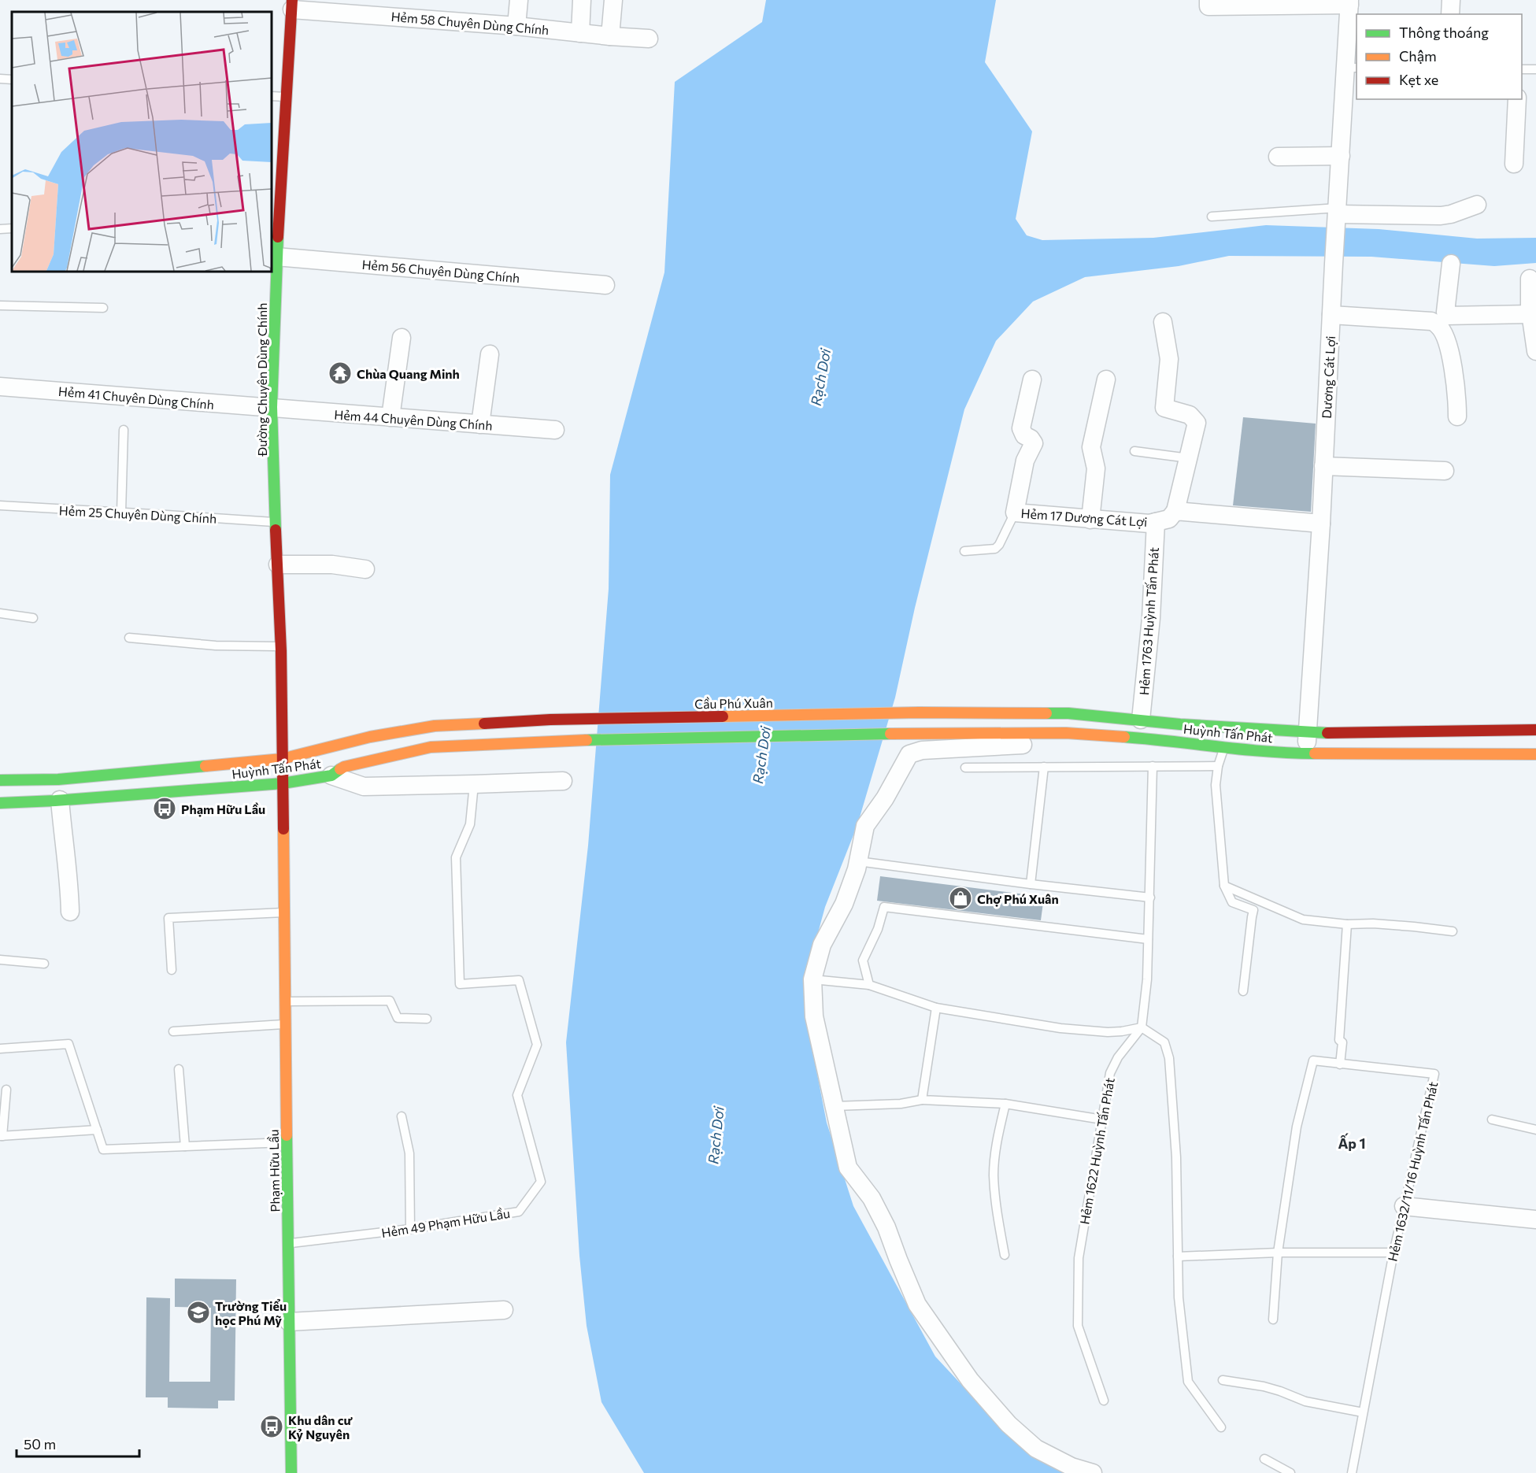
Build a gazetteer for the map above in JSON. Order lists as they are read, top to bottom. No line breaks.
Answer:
{"streets":{"main road":["Đường Chuyên Dùng Chính","Cầu Phú Xuân","Huỳnh Tấn Phát","Phạm Hữu Lầu"],"street":["Hẻm 58 Chuyên Dùng Chính","Hẻm 56 Chuyên Dùng Chính","Dương Cát Lợi","Hẻm 41 Chuyên Dùng Chính","Hẻm 44 Chuyên Dùng Chính","Hẻm 17 Dương Cát Lợi","Hẻm 1763 Huỳnh Tấn Phát"],"lane":["Hẻm 25 Chuyên Dùng Chính","Hẻm 1622 Huỳnh Tấn Phát","Hẻm 1632/11/16 Huỳnh Tấn Phát","Hẻm 49 Phạm Hữu Lầu"]},"crossings":[["Hẻm 58 Chuyên Dùng Chính","Đường Chuyên Dùng Chính"],["Hẻm 56 Chuyên Dùng Chính","Đường Chuyên Dùng Chính"],["Dương Cát Lợi","Huỳnh Tấn Phát"],["Đường Chuyên Dùng Chính","Hẻm 41 Chuyên Dùng Chính"],["Đường Chuyên Dùng Chính","Hẻm 44 Chuyên Dùng Chính"],["Đường Chuyên Dùng Chính","Hẻm 25 Chuyên Dùng Chính"],["Đường Chuyên Dùng Chính","Huỳnh Tấn Phát"],["Đường Chuyên Dùng Chính","Phạm Hữu Lầu"],["Hẻm 41 Chuyên Dùng Chính","Hẻm 44 Chuyên Dùng Chính"],["Hẻm 17 Dương Cát Lợi","Hẻm 1763 Huỳnh Tấn Phát"],["Hẻm 1763 Huỳnh Tấn Phát","Huỳnh Tấn Phát"],["Cầu Phú Xuân","Huỳnh Tấn Phát"],["Huỳnh Tấn Phát","Phạm Hữu Lầu"],["Phạm Hữu Lầu","Hẻm 49 Phạm Hữu Lầu"]],"districts":["Ấp 1"],"water":["Rạch Dơi"],"places":{"temple":["Chùa Quang Minh"],"bus stop":["Phạm Hữu Lầu","Khu dân cư Kỷ Nguyên"],"shop":["Chợ Phú Xuân"],"school or university":["Trường Tiểu học Phú Mỹ"]},"legend":["Thông thoáng","Chậm","Kẹt xe"],"scale_bar":"50 m"}
